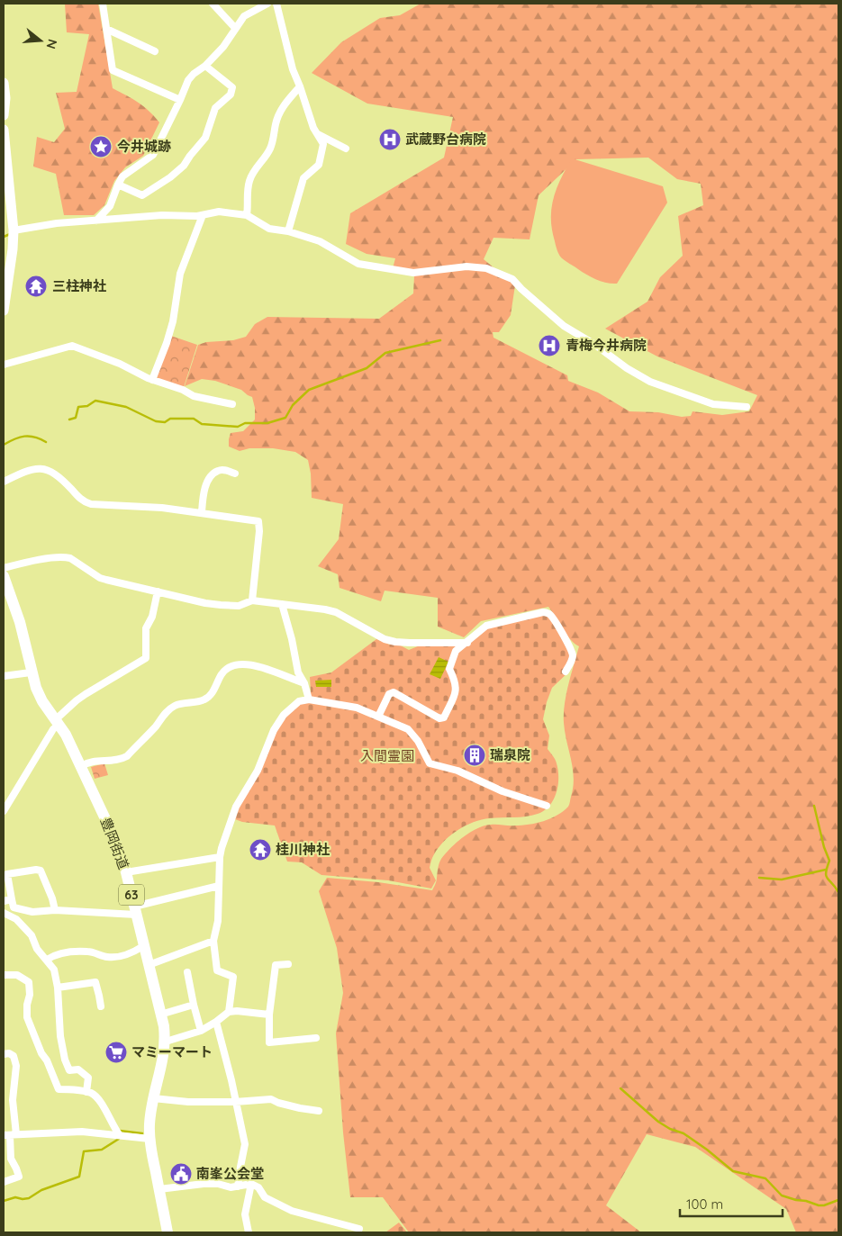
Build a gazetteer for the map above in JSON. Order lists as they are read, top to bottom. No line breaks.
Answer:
{"streets":{"main road":["豊岡街道","63"]},"parks":["入間霊園"],"places":{"hospital":["武蔵野台病院","青梅今井病院"],"place":["今井城跡"],"temple":["三柱神社","桂川神社"],"building":["瑞泉院"],"supermarket":["マミーマート"],"public building":["南峯公会堂"]},"scale_bar":"100 m","north":"right"}
